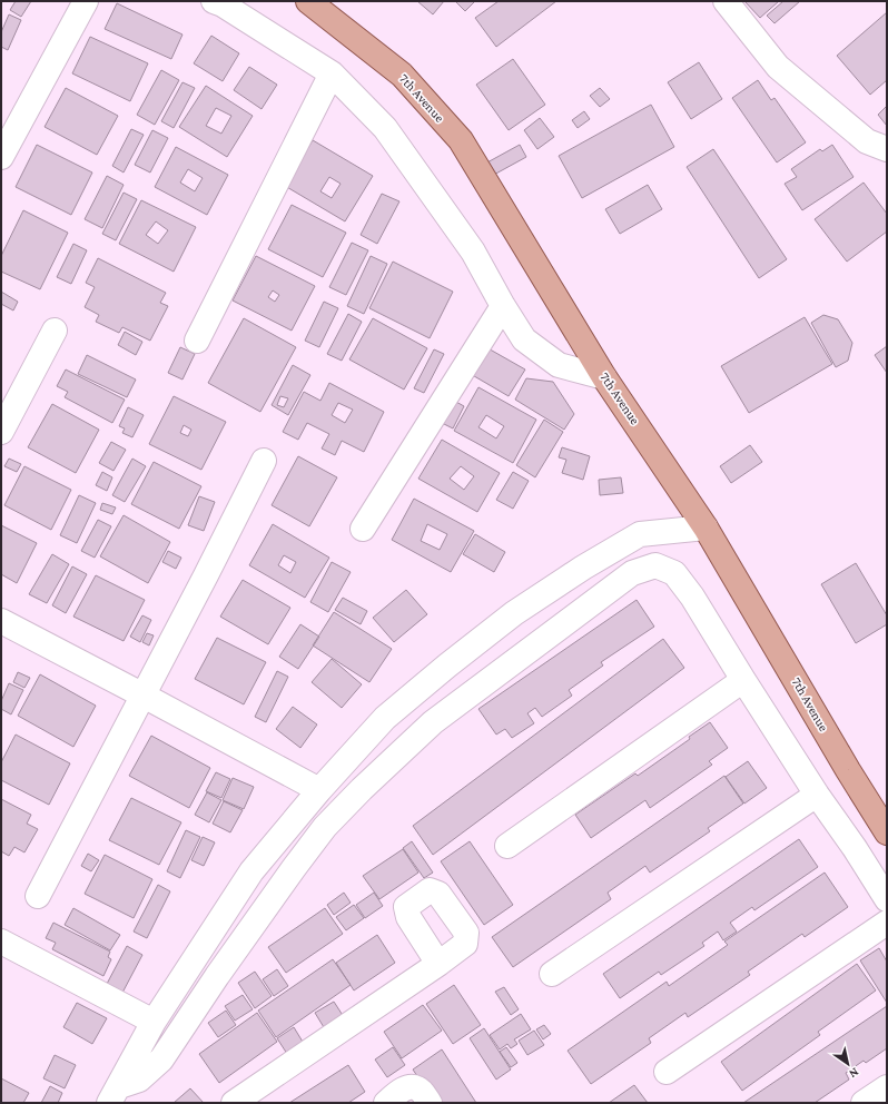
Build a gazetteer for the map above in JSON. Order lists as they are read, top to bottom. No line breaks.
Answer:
{"streets":{"main road":["7th Avenue"]},"north":"bottom right"}
